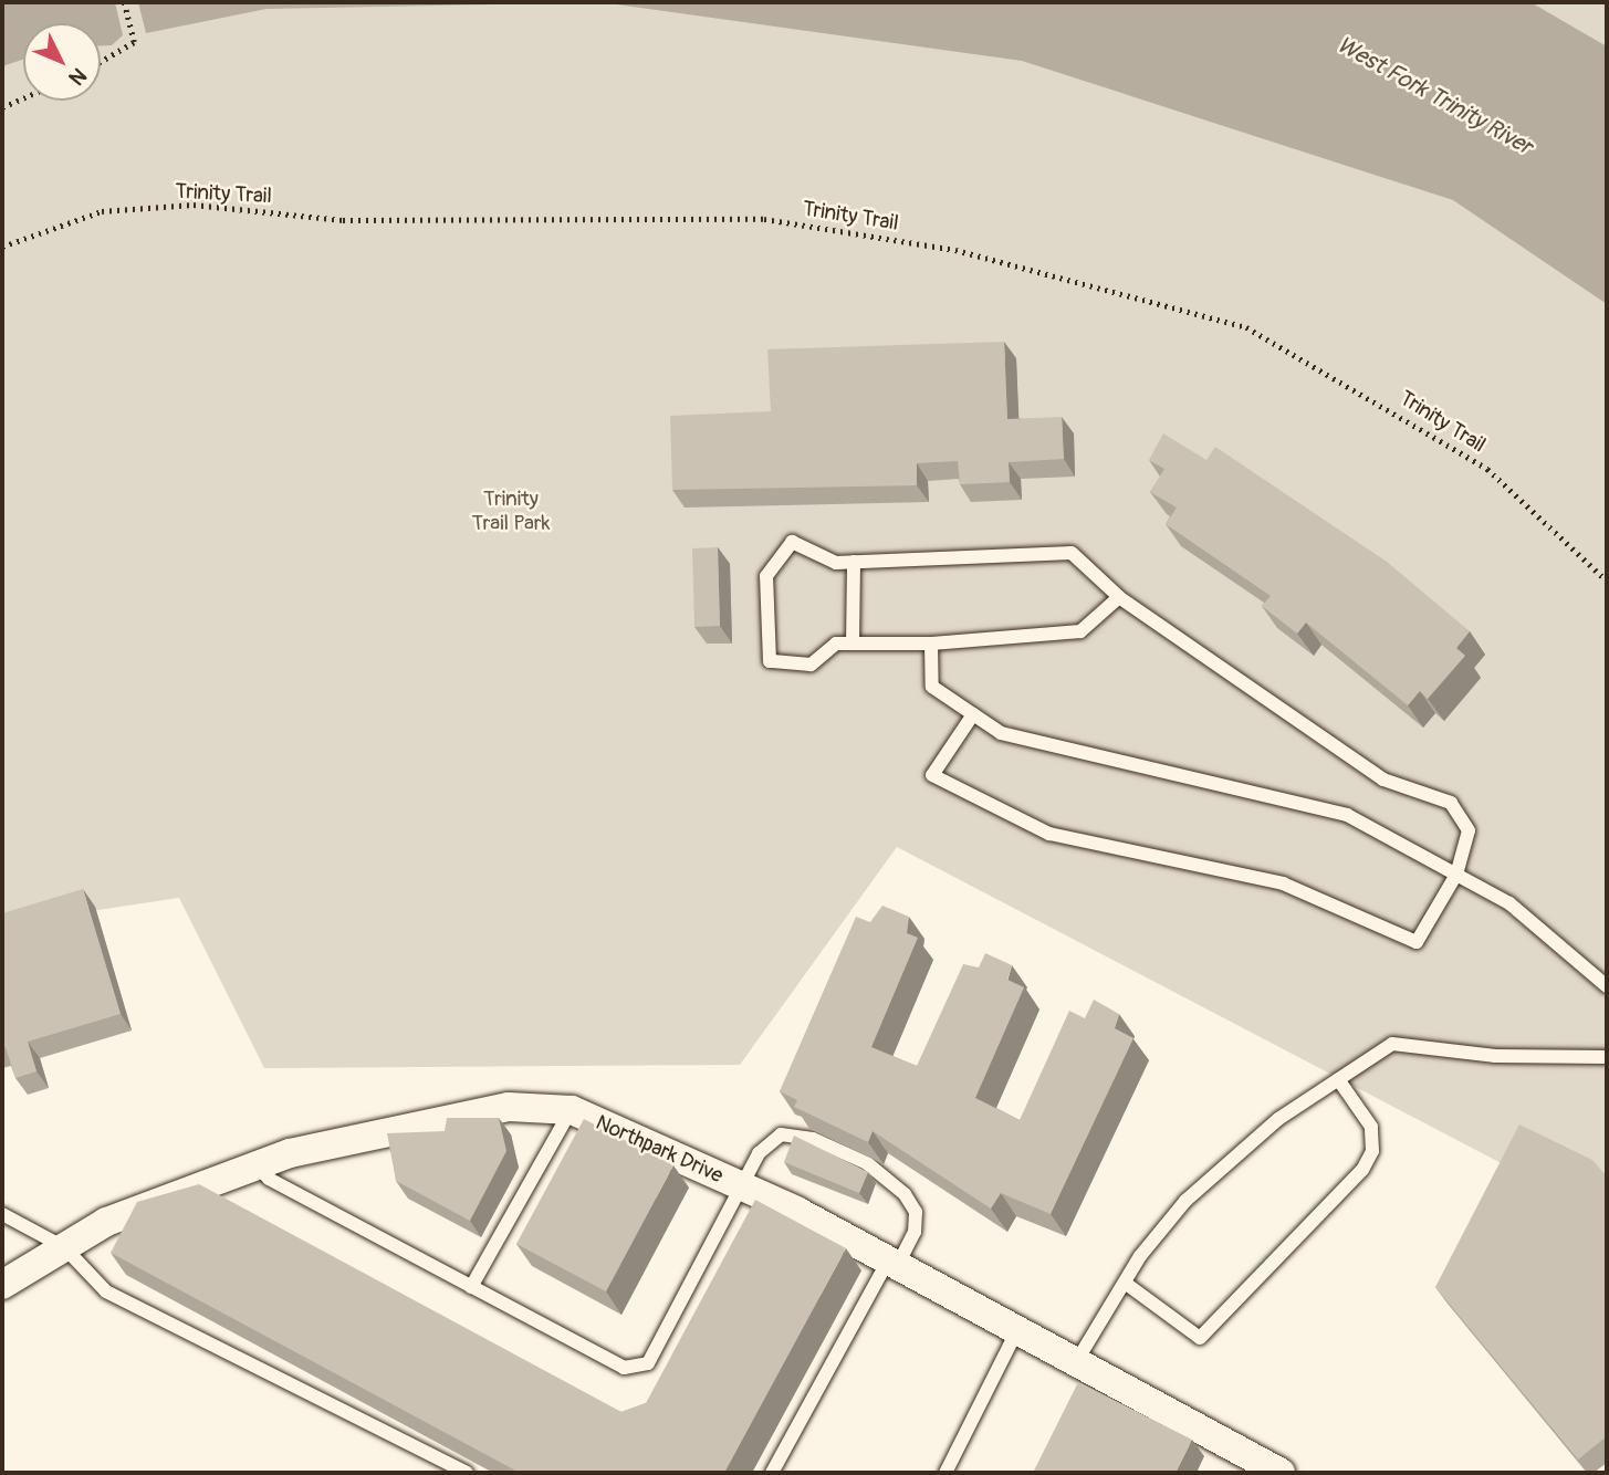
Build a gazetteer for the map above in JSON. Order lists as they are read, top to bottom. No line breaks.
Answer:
{"streets":{"street":["Northpark Drive"],"path":["Trinity Trail"]},"water":["West Fork Trinity River"],"parks":["Trinity Trail Park"],"north":"bottom right"}
